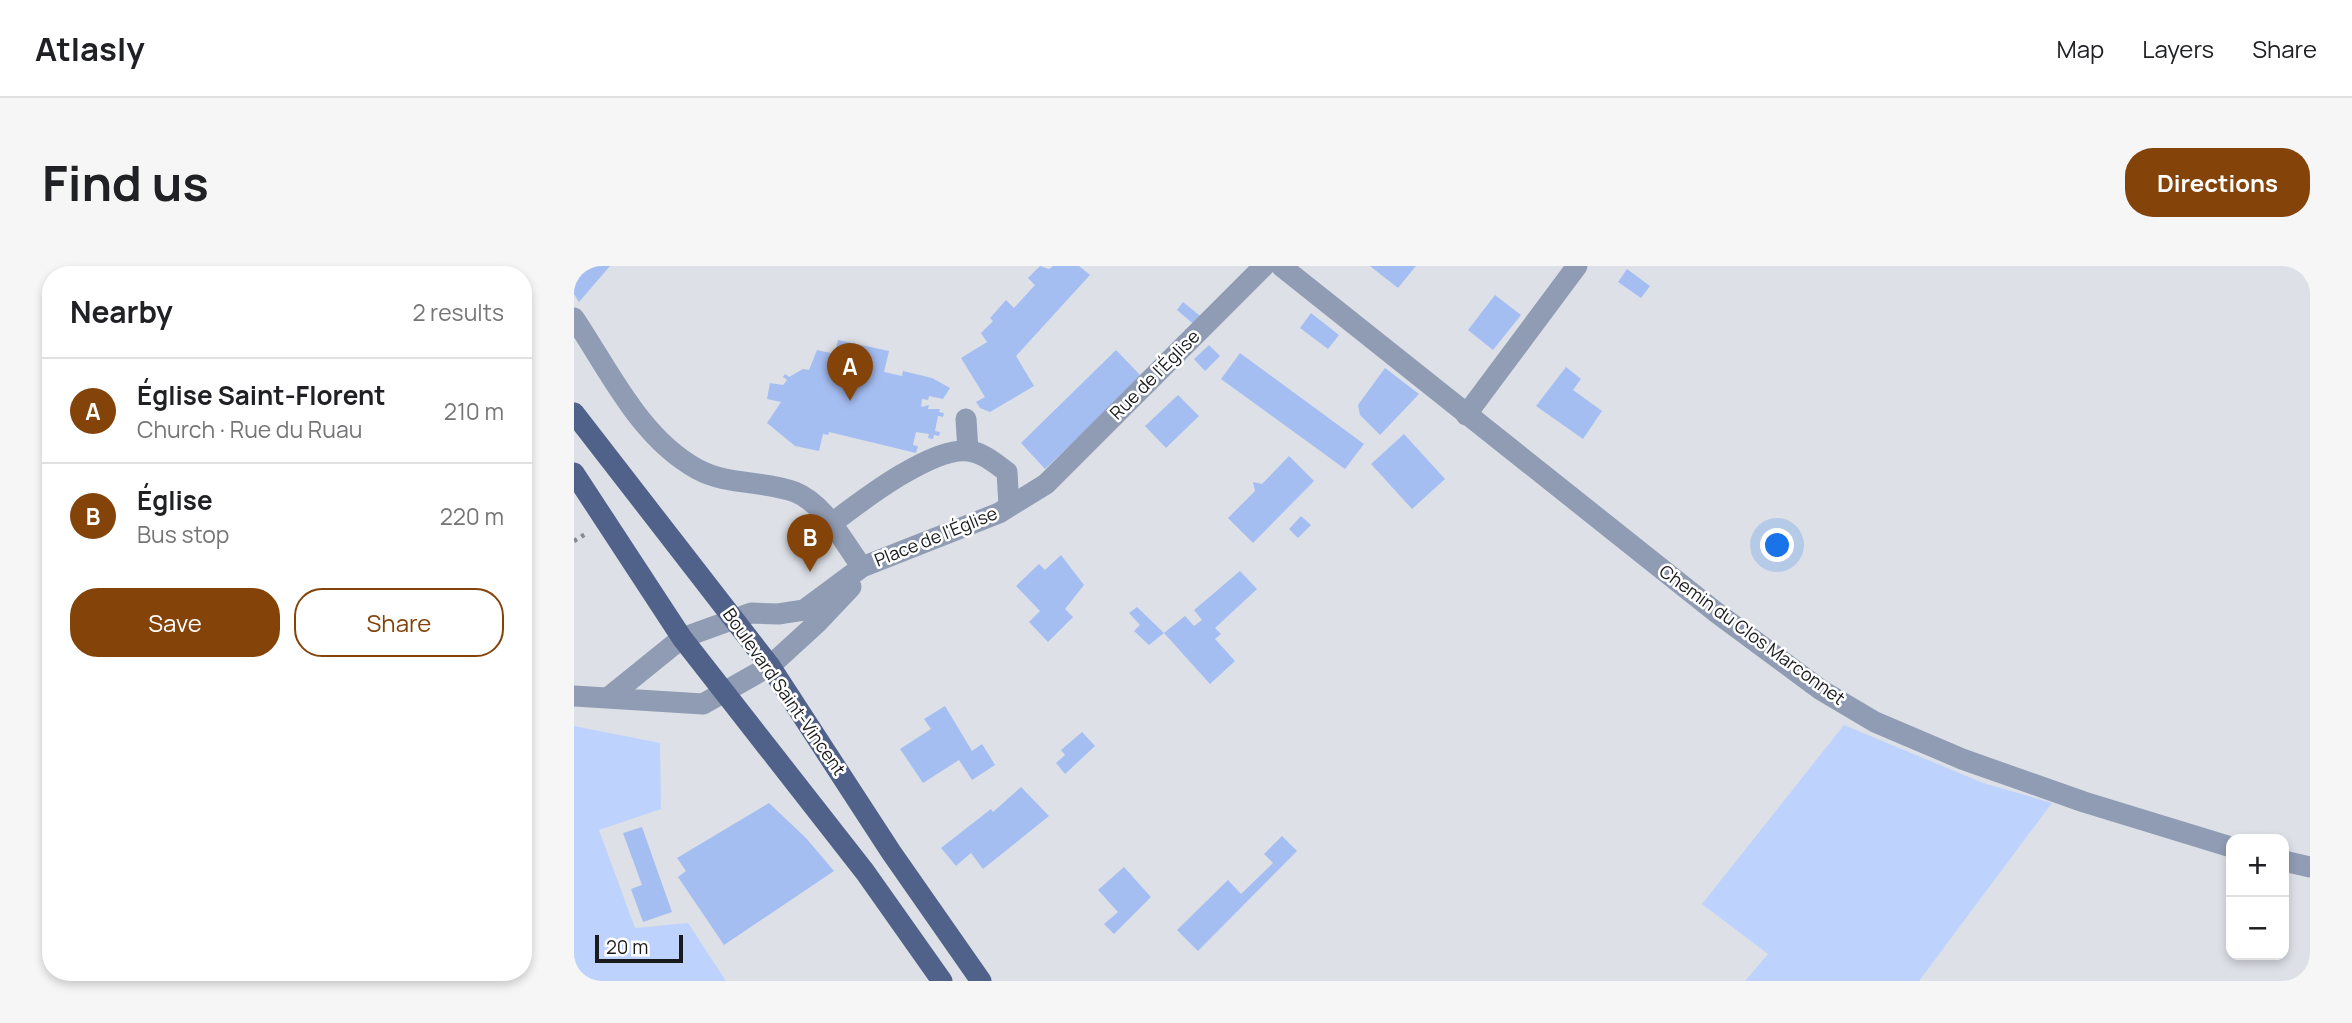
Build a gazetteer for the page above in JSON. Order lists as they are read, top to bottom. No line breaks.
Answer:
{"streets":{"main road":["Boulevard Saint-Vincent"],"street":["Rue de l'Église","Place de l'Église","Chemin du Clos Marconnet"]},"crossings":[["Rue de l'Église","Place de l'Église"],["Place de l'Église","Boulevard Saint-Vincent"]],"scale_bar":"20 m","page":{"header":"Atlasly","nav":["Map","Layers","Share"],"buttons":["Directions",["Save","Share"]],"title":"Find us","heading":["Nearby","2 results"],"pins":["A","B"],"list":[{"mark":"A","name":"Église Saint-Florent","note":"Church · Rue du Ruau","value":"210 m"},{"mark":"B","name":"Église","note":"Bus stop","value":"220 m"}],"map_buttons":["+","−"],"scale":"20 m"}}
